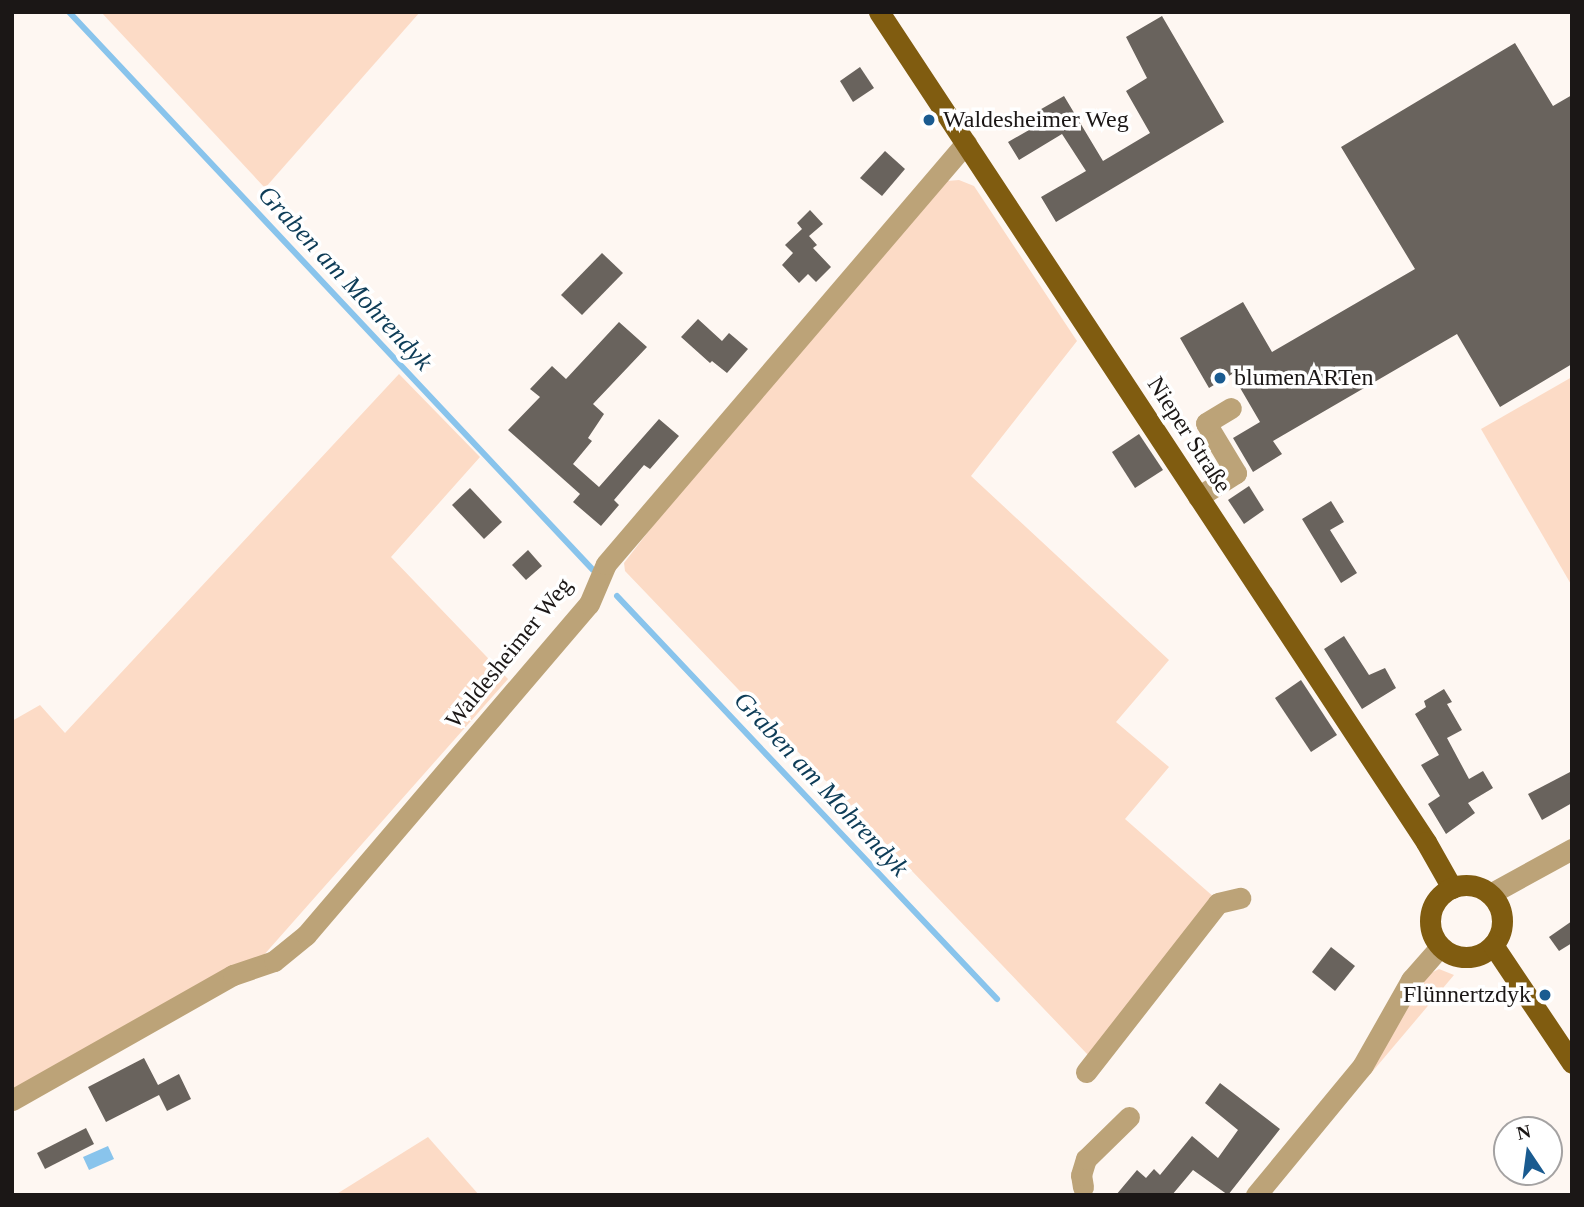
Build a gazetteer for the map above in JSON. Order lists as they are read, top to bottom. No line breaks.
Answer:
{"streets":{"main road":["Nieper Straße"],"street":["Waldesheimer Weg"]},"crossings":[["Nieper Straße","Waldesheimer Weg"]],"water":["Graben am Mohrendyk"],"places":["Waldesheimer Weg","blumenARTen","Flünnertzdyk"],"north":"top"}
